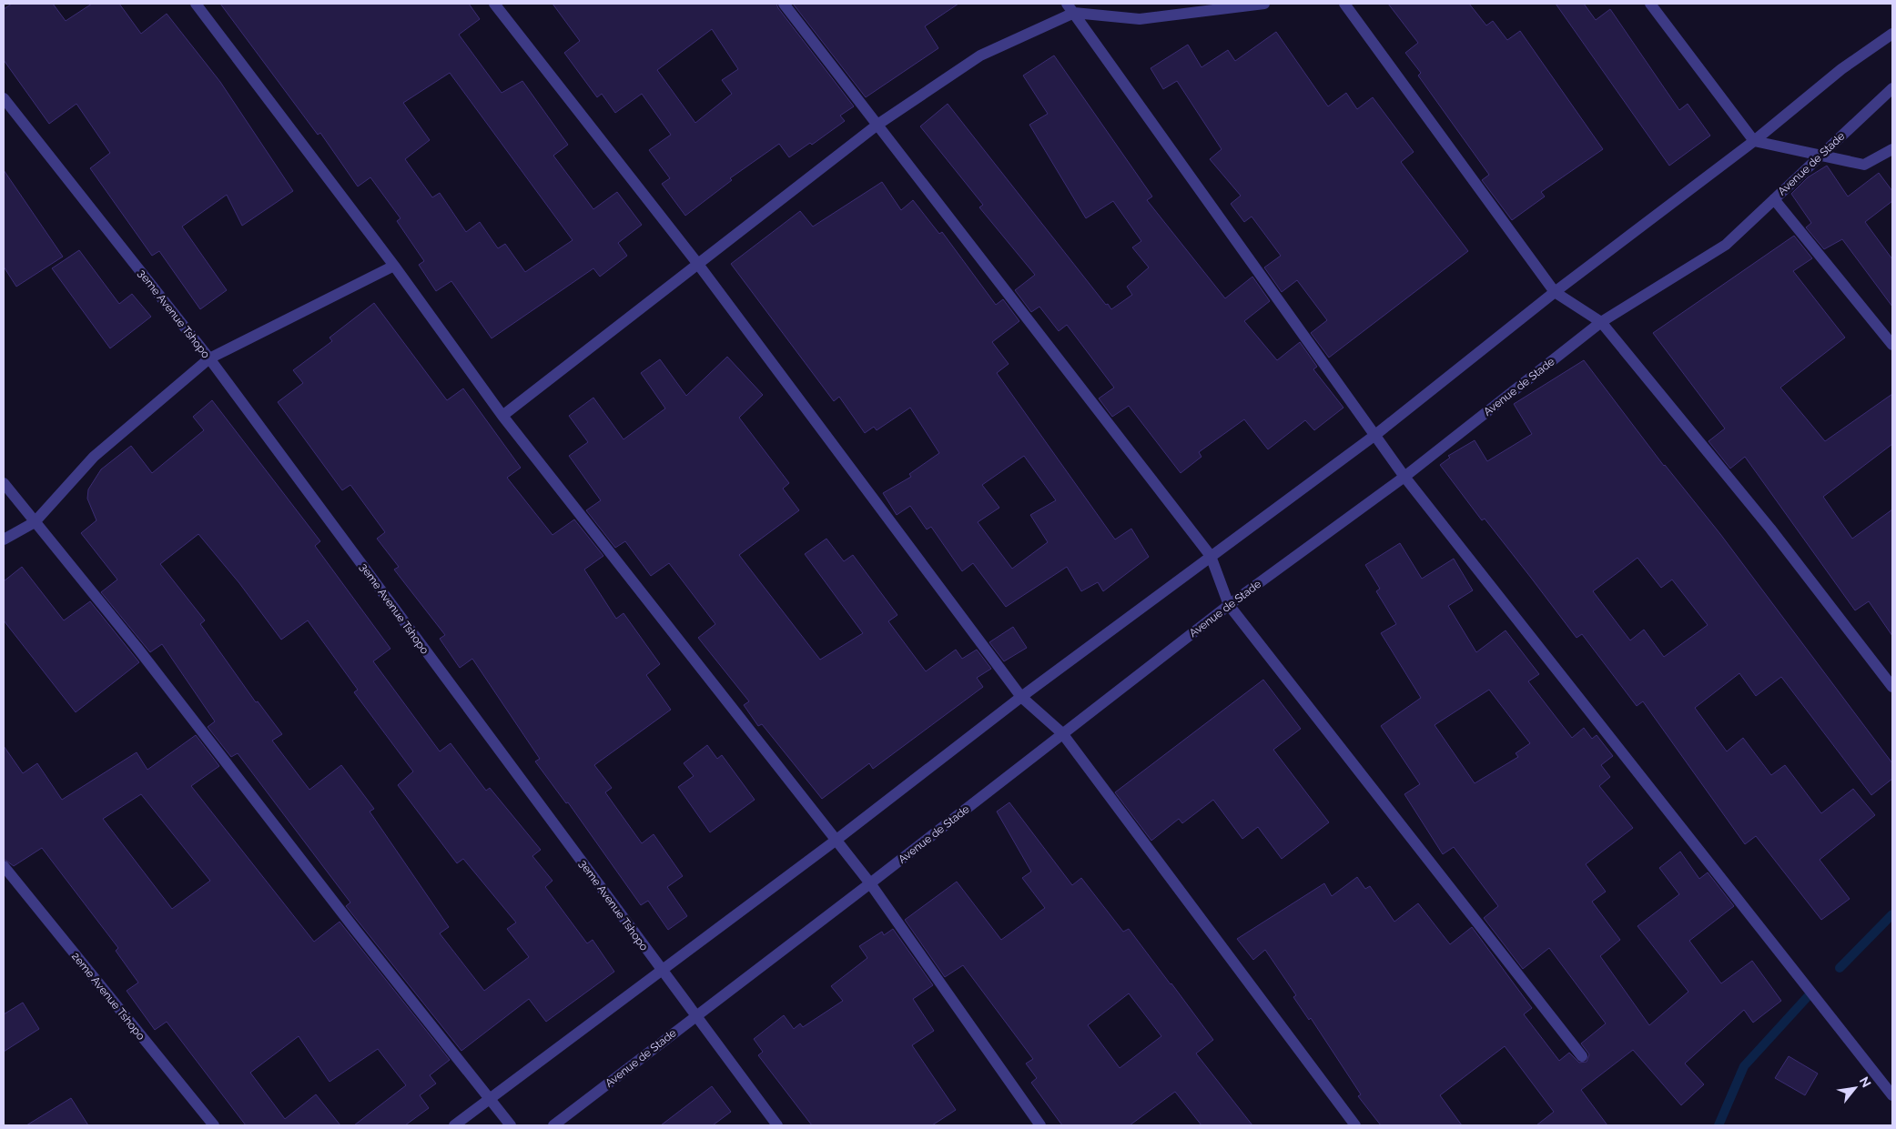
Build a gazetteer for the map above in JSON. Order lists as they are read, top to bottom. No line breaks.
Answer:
{"streets":{"street":["Avenue de Stade","3eme Avenue Tshopo","2eme Avenue Tshopo"]},"crossings":[["Avenue de Stade","3eme Avenue Tshopo"]],"north":"top right"}
